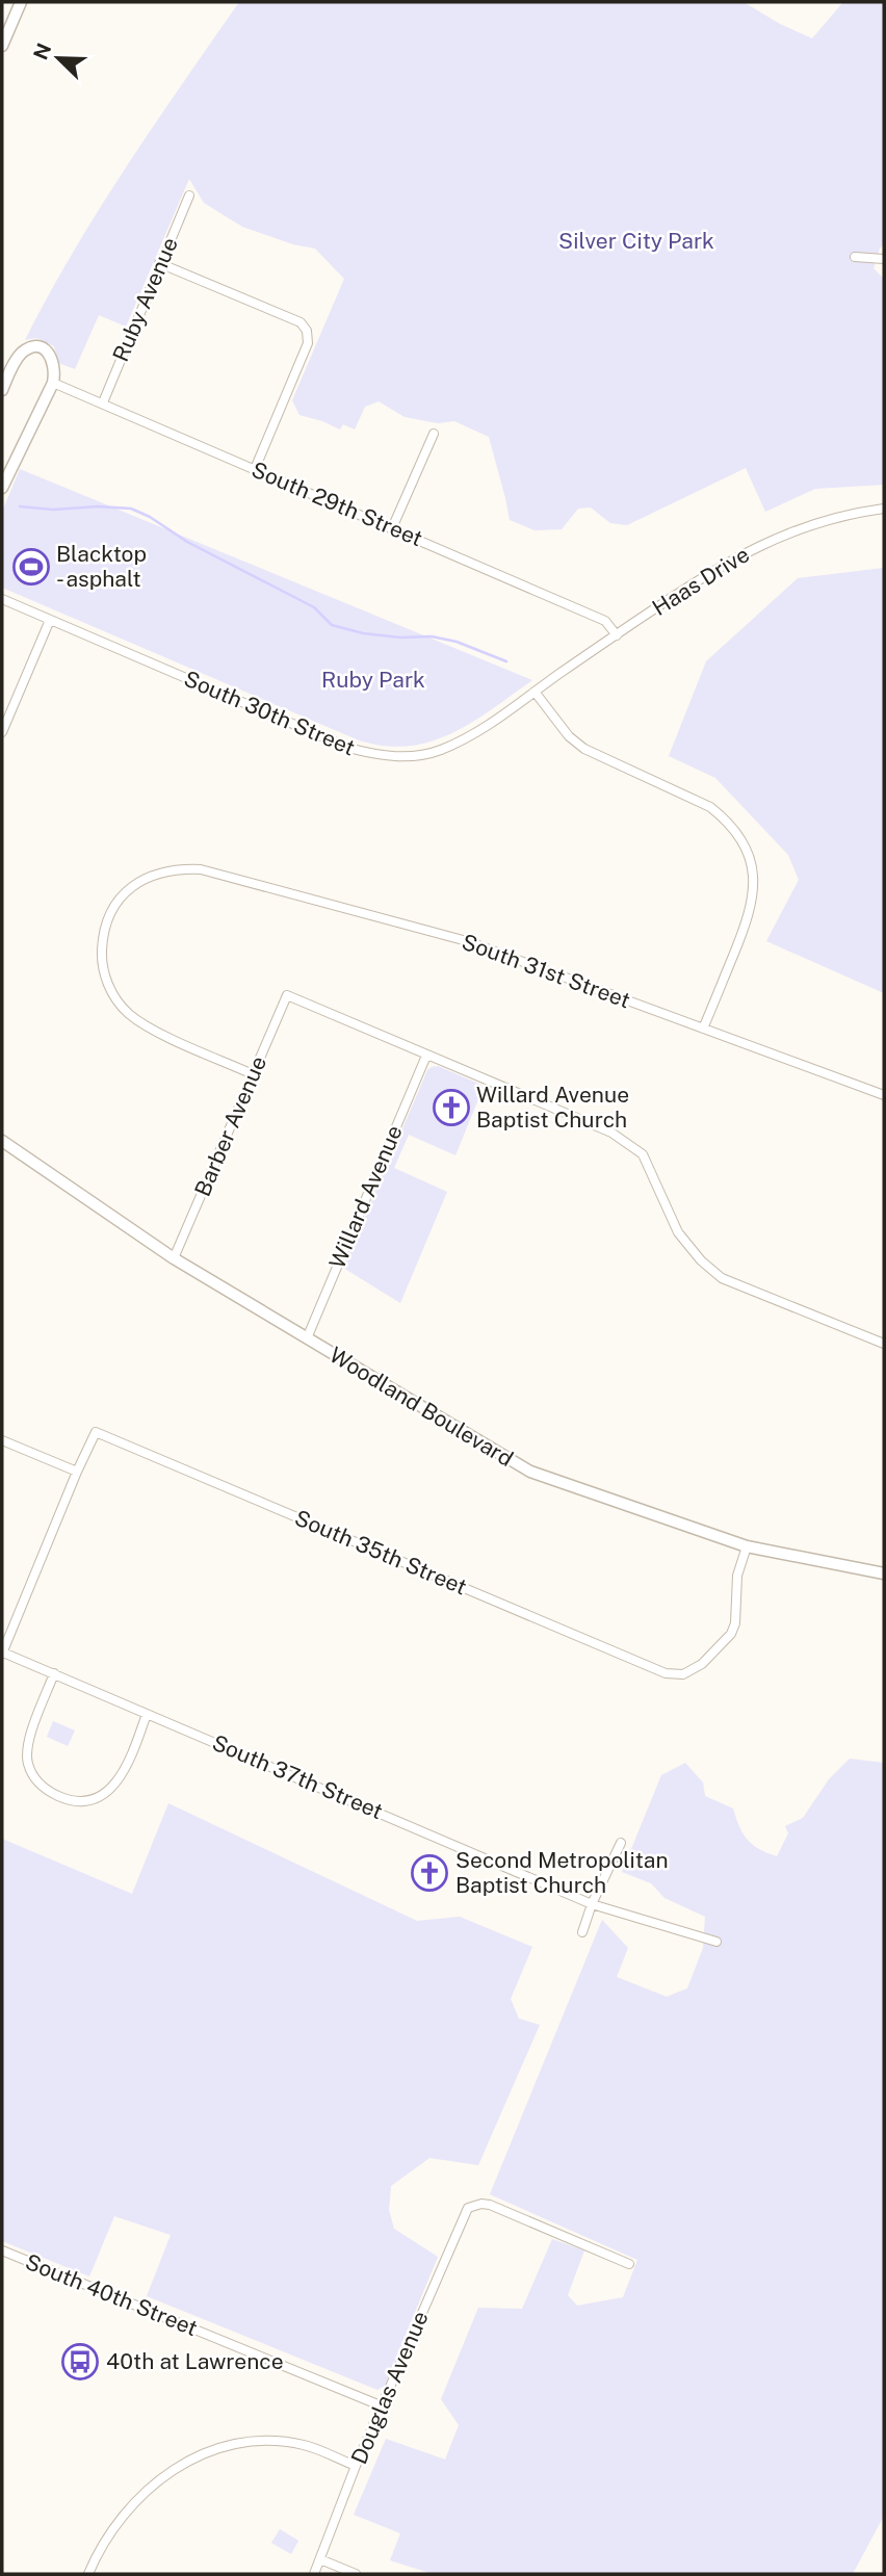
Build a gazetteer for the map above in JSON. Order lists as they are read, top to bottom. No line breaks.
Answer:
{"streets":{"street":["Ruby Avenue","South 29th Street","Haas Drive","South 30th Street","South 31st Street","Barber Avenue","Willard Avenue","Woodland Boulevard","South 35th Street","South 37th Street","South 40th Street","Douglas Avenue"]},"crossings":[["Ruby Avenue","South 29th Street"],["South 29th Street","Haas Drive"],["Haas Drive","South 30th Street"],["South 31st Street","Barber Avenue"],["Barber Avenue","Willard Avenue"],["Barber Avenue","Woodland Boulevard"],["Willard Avenue","Woodland Boulevard"],["Woodland Boulevard","South 35th Street"],["South 40th Street","Douglas Avenue"]],"parks":["Silver City Park","Ruby Park"],"places":{"sports":["Blacktop - asphalt"],"church":["Willard Avenue Baptist Church","Second Metropolitan Baptist Church"],"bus stop":["40th at Lawrence"]},"north":"top left"}
